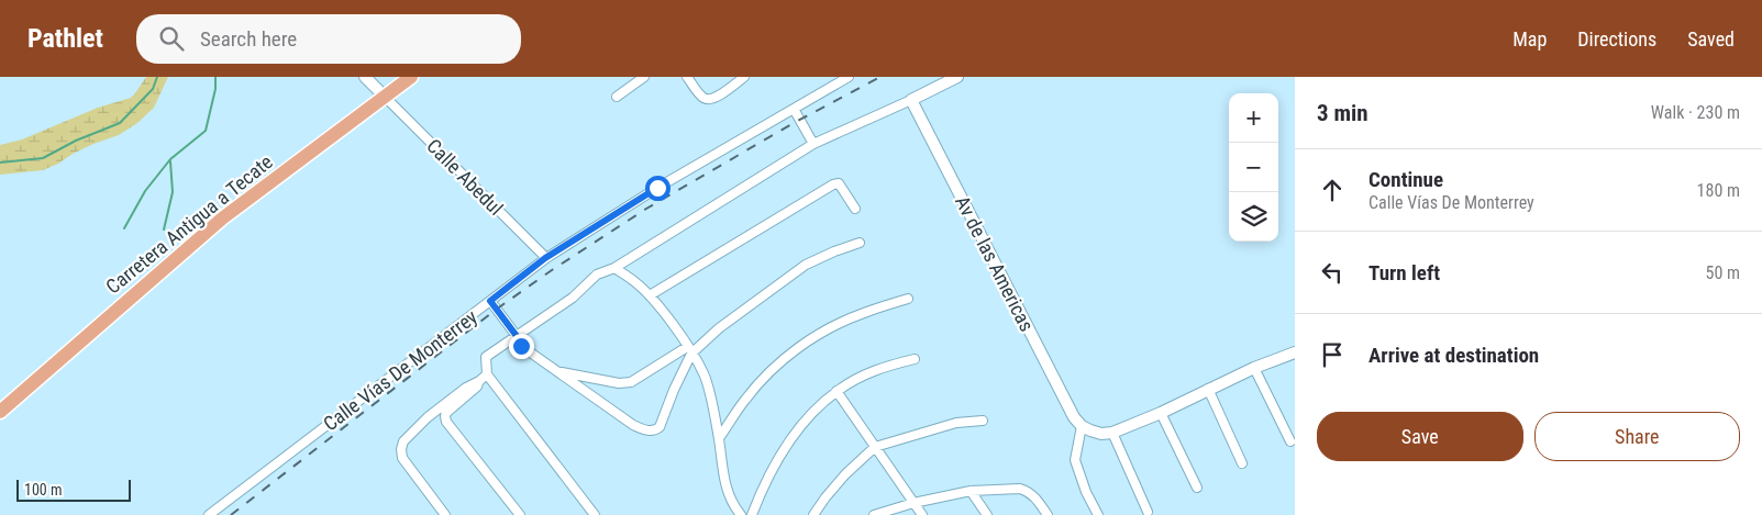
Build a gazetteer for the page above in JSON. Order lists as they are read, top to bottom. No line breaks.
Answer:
{"streets":{"main road":["Carretera Antigua a Tecate"],"street":["Calle Abedul","Av de las Americas","Calle Vías De Monterrey"]},"crossings":[["Calle Abedul","Carretera Antigua a Tecate"],["Calle Abedul","Calle Vías De Monterrey"]],"scale_bar":"100 m","page":{"header":"Pathlet","search":"Search here","nav":["Map","Directions","Saved"],"heading":["3 min","Walk · 230 m"],"map_buttons":["+","−"],"list":[["Continue","Calle Vías De Monterrey","180 m"],["Turn left","50 m"],"Arrive at destination"],"buttons":["Save","Share"],"scale":"100 m"}}
